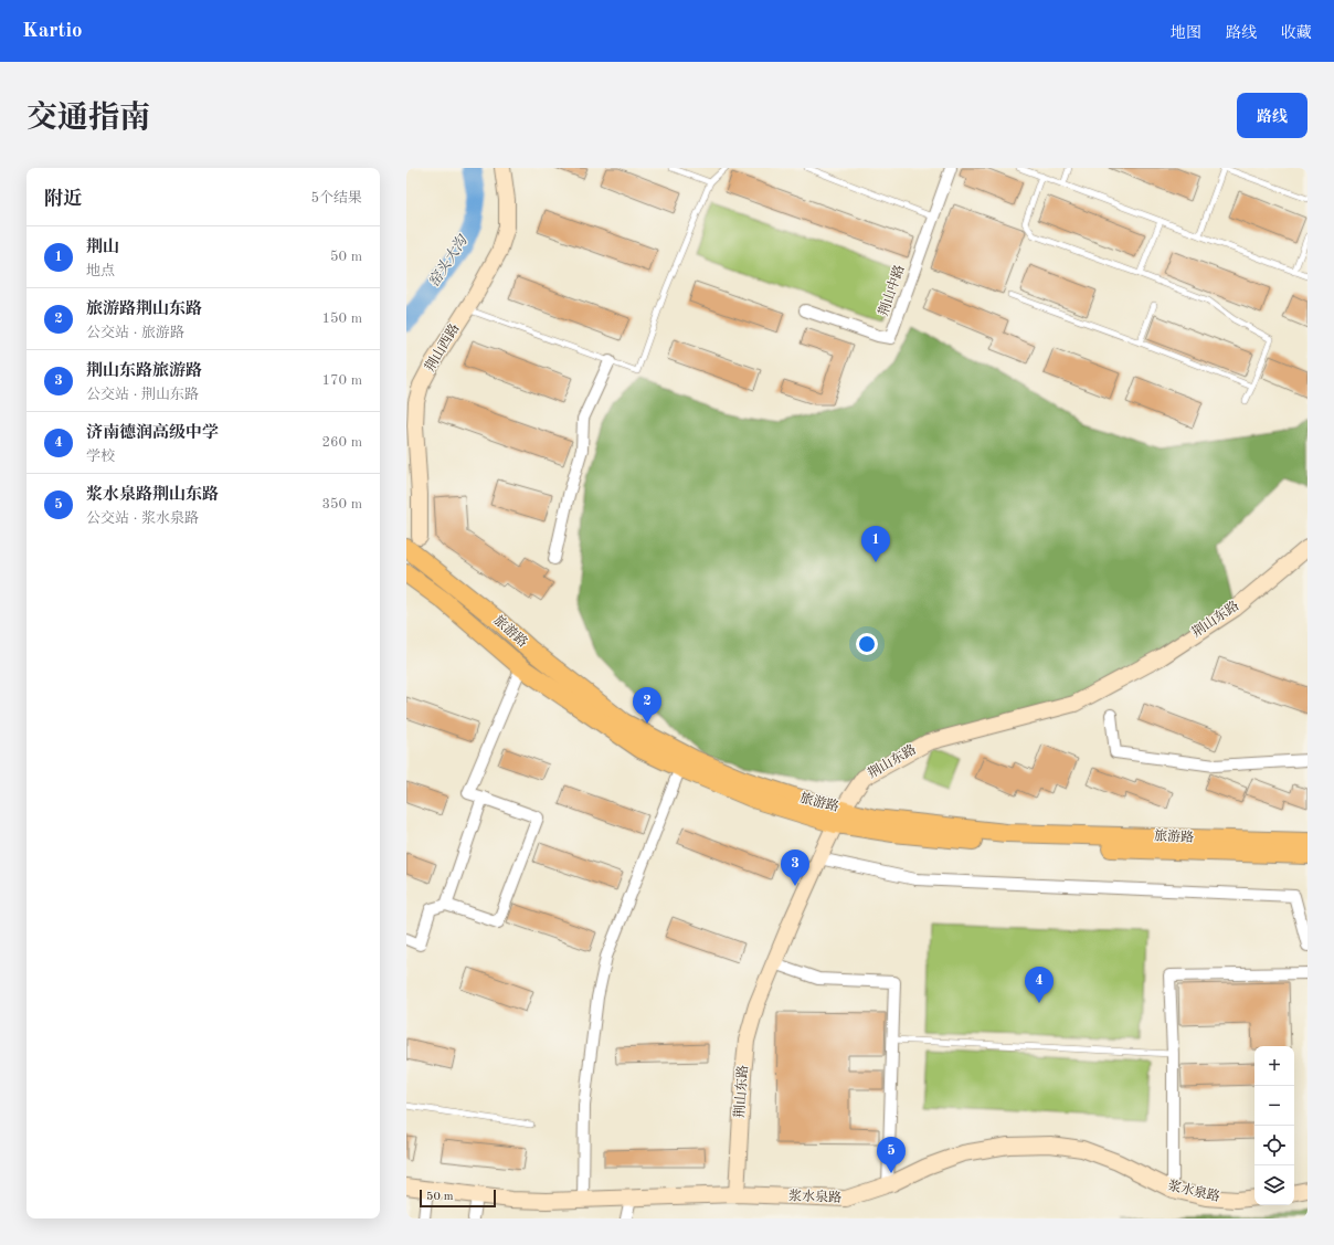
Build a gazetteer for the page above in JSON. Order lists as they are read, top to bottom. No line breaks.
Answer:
{"streets":{"main road":["旅游路"],"street":["荆山中路","荆山西路","荆山东路","浆水泉路"]},"crossings":[["荆山西路","旅游路"],["荆山东路","旅游路"],["荆山东路","浆水泉路"]],"water":["窑头大沟"],"scale_bar":"50 m","page":{"header":"Kartio","nav":["地图","路线","收藏"],"title":"交通指南","buttons":"路线","heading":["附近","5个结果"],"list":[{"mark":"1","name":"荆山","note":"地点","value":"50 m"},{"mark":"2","name":"旅游路荆山东路","note":"公交站 · 旅游路","value":"150 m"},{"mark":"3","name":"荆山东路旅游路","note":"公交站 · 荆山东路","value":"170 m"},{"mark":"4","name":"济南德润高级中学","note":"学校","value":"260 m"},{"mark":"5","name":"浆水泉路荆山东路","note":"公交站 · 浆水泉路","value":"350 m"}],"pins":["1","2","3","4","5"],"map_buttons":["+","−"],"scale":"50 m"}}
